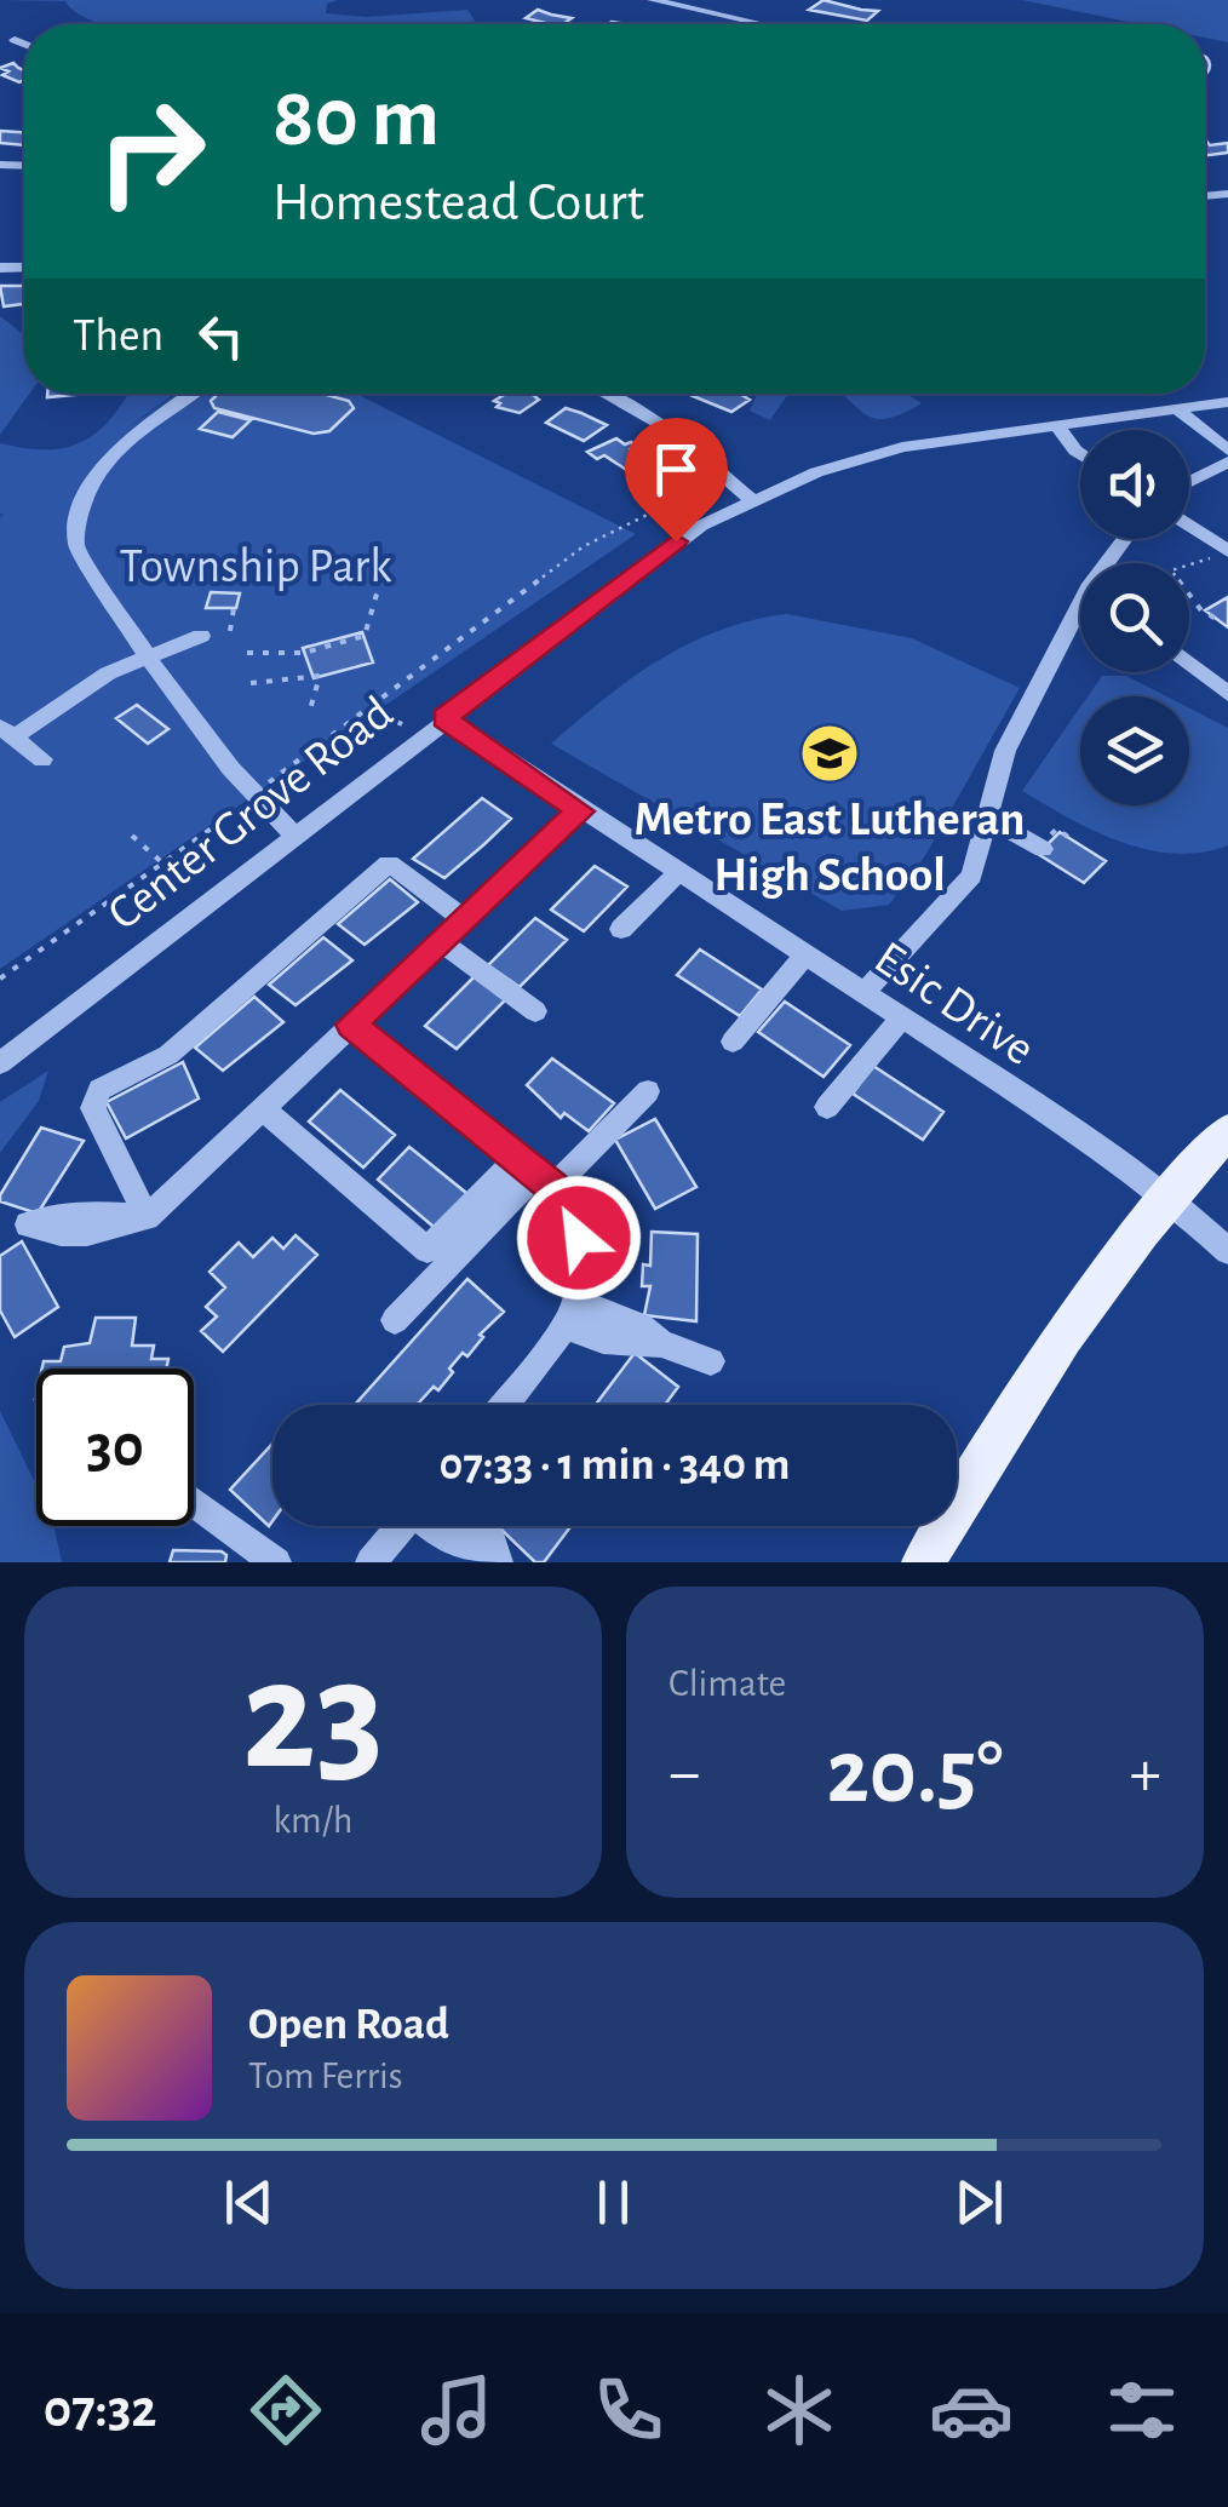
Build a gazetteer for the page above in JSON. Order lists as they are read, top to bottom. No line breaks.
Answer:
{"streets":{"street":["Center Grove Road","Esic Drive"]},"crossings":[["Center Grove Road","Esic Drive"]],"parks":["Township Park"],"places":{"school or university":["Metro East Lutheran High School"]},"page":{"turn":["80 m","Homestead Court"],"then":"Then","limit":"30","trip":"07:33 · 1 min · 340 m","tile":[["23","km/h"],"Climate"],"heat":["−","20.5°","+"],"song":["Open Road","Tom Ferris"],"tabs":"07:32"}}
